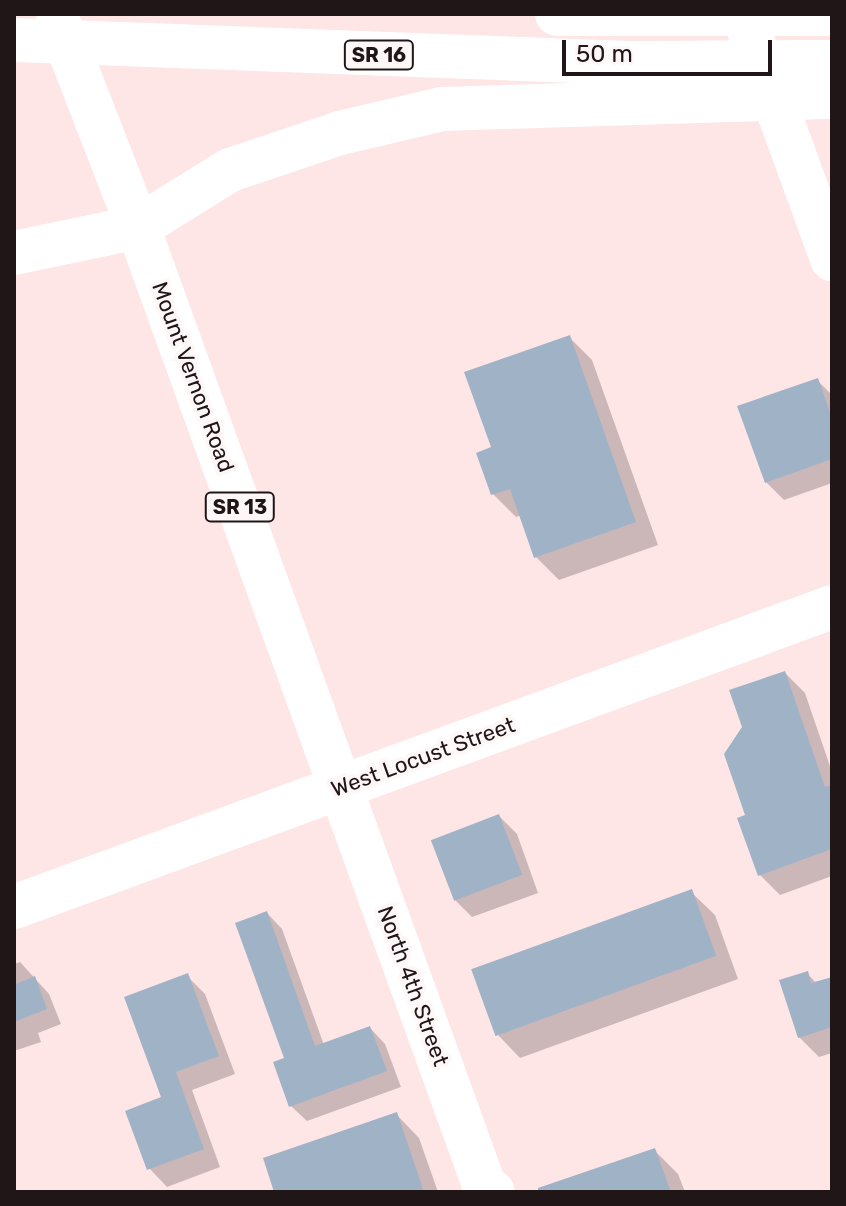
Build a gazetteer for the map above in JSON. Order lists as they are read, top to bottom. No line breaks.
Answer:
{"streets":{"main road":["SR 16","Mount Vernon Road","SR 13","West Locust Street","North 4th Street"]},"crossings":[["Mount Vernon Road","West Locust Street"],["Mount Vernon Road","North 4th Street"],["West Locust Street","North 4th Street"]],"scale_bar":"50 m"}
